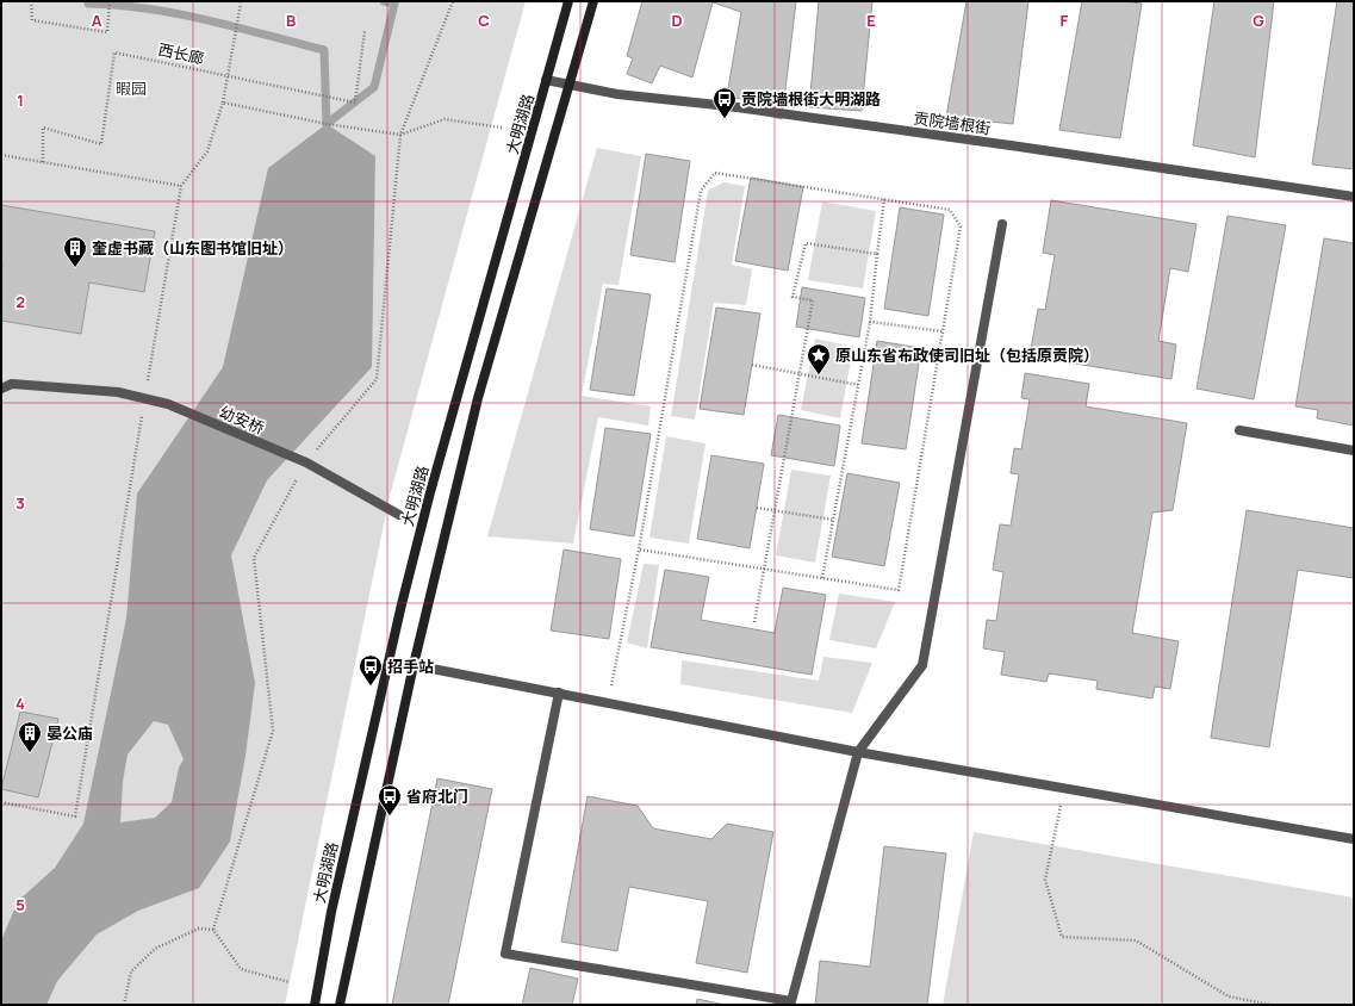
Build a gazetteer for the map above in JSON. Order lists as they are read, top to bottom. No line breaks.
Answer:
{"streets":{"main road":["大明湖路"],"street":["贡院墙根街","幼安桥"],"path":["西长廊"]},"crossings":[["贡院墙根街","大明湖路"]],"parks":["暇园"],"places":{"bus stop":["贡院墙根街大明湖路","招手站","省府北门"],"building":["奎虚书藏（山东图书馆旧址）","晏公庙"],"place":["原山东省布政使司旧址（包括原贡院）"]},"grid":{"columns":["A","B","C","D","E","F","G"],"rows":["1","2","3","4","5"]}}
